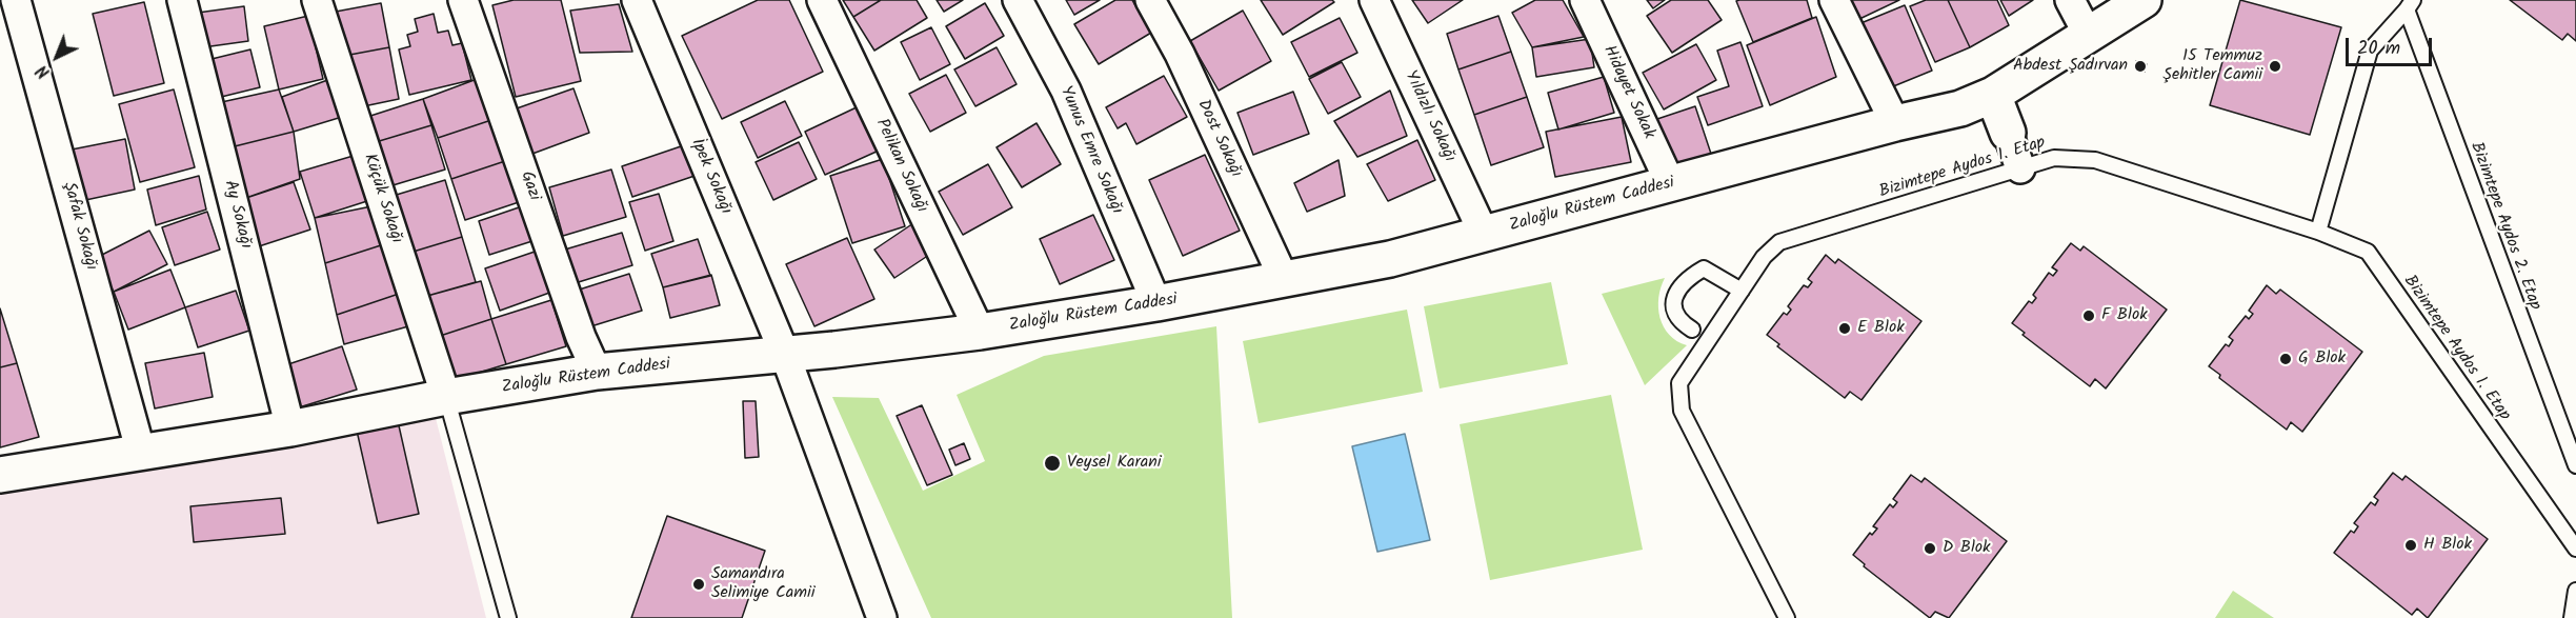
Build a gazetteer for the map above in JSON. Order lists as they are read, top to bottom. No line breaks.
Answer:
{"streets":{"street":["Hidayet Sokak","Yıldızlı Sokağı","Dost Sokağı","Yunus Emre Sokağı","Pelikan Sokağı","İpek Sokağı","Gazi","Küçük Sokağı","Zaloğlu Rüstem Caddesi","Ay Sokağı","Şafak Sokağı"],"lane":["Bizimtepe Aydos 1. Etap","Bizimtepe Aydos 2. Etap"]},"crossings":[["Hidayet Sokak","Zaloğlu Rüstem Caddesi"],["Yıldızlı Sokağı","Zaloğlu Rüstem Caddesi"],["Dost Sokağı","Zaloğlu Rüstem Caddesi"],["Yunus Emre Sokağı","Zaloğlu Rüstem Caddesi"],["Pelikan Sokağı","Zaloğlu Rüstem Caddesi"],["İpek Sokağı","Zaloğlu Rüstem Caddesi"],["Gazi","Zaloğlu Rüstem Caddesi"],["Küçük Sokağı","Zaloğlu Rüstem Caddesi"],["Zaloğlu Rüstem Caddesi","Ay Sokağı"],["Zaloğlu Rüstem Caddesi","Şafak Sokağı"]],"places":["Abdest Şadırvan","15 Temmuz Şehitler Camii","F Blok","E Blok","G Blok","Veysel Karani","H Blok","D Blok","Samandıra Selimiye Camii"],"scale_bar":"20 m","north":"bottom left"}
